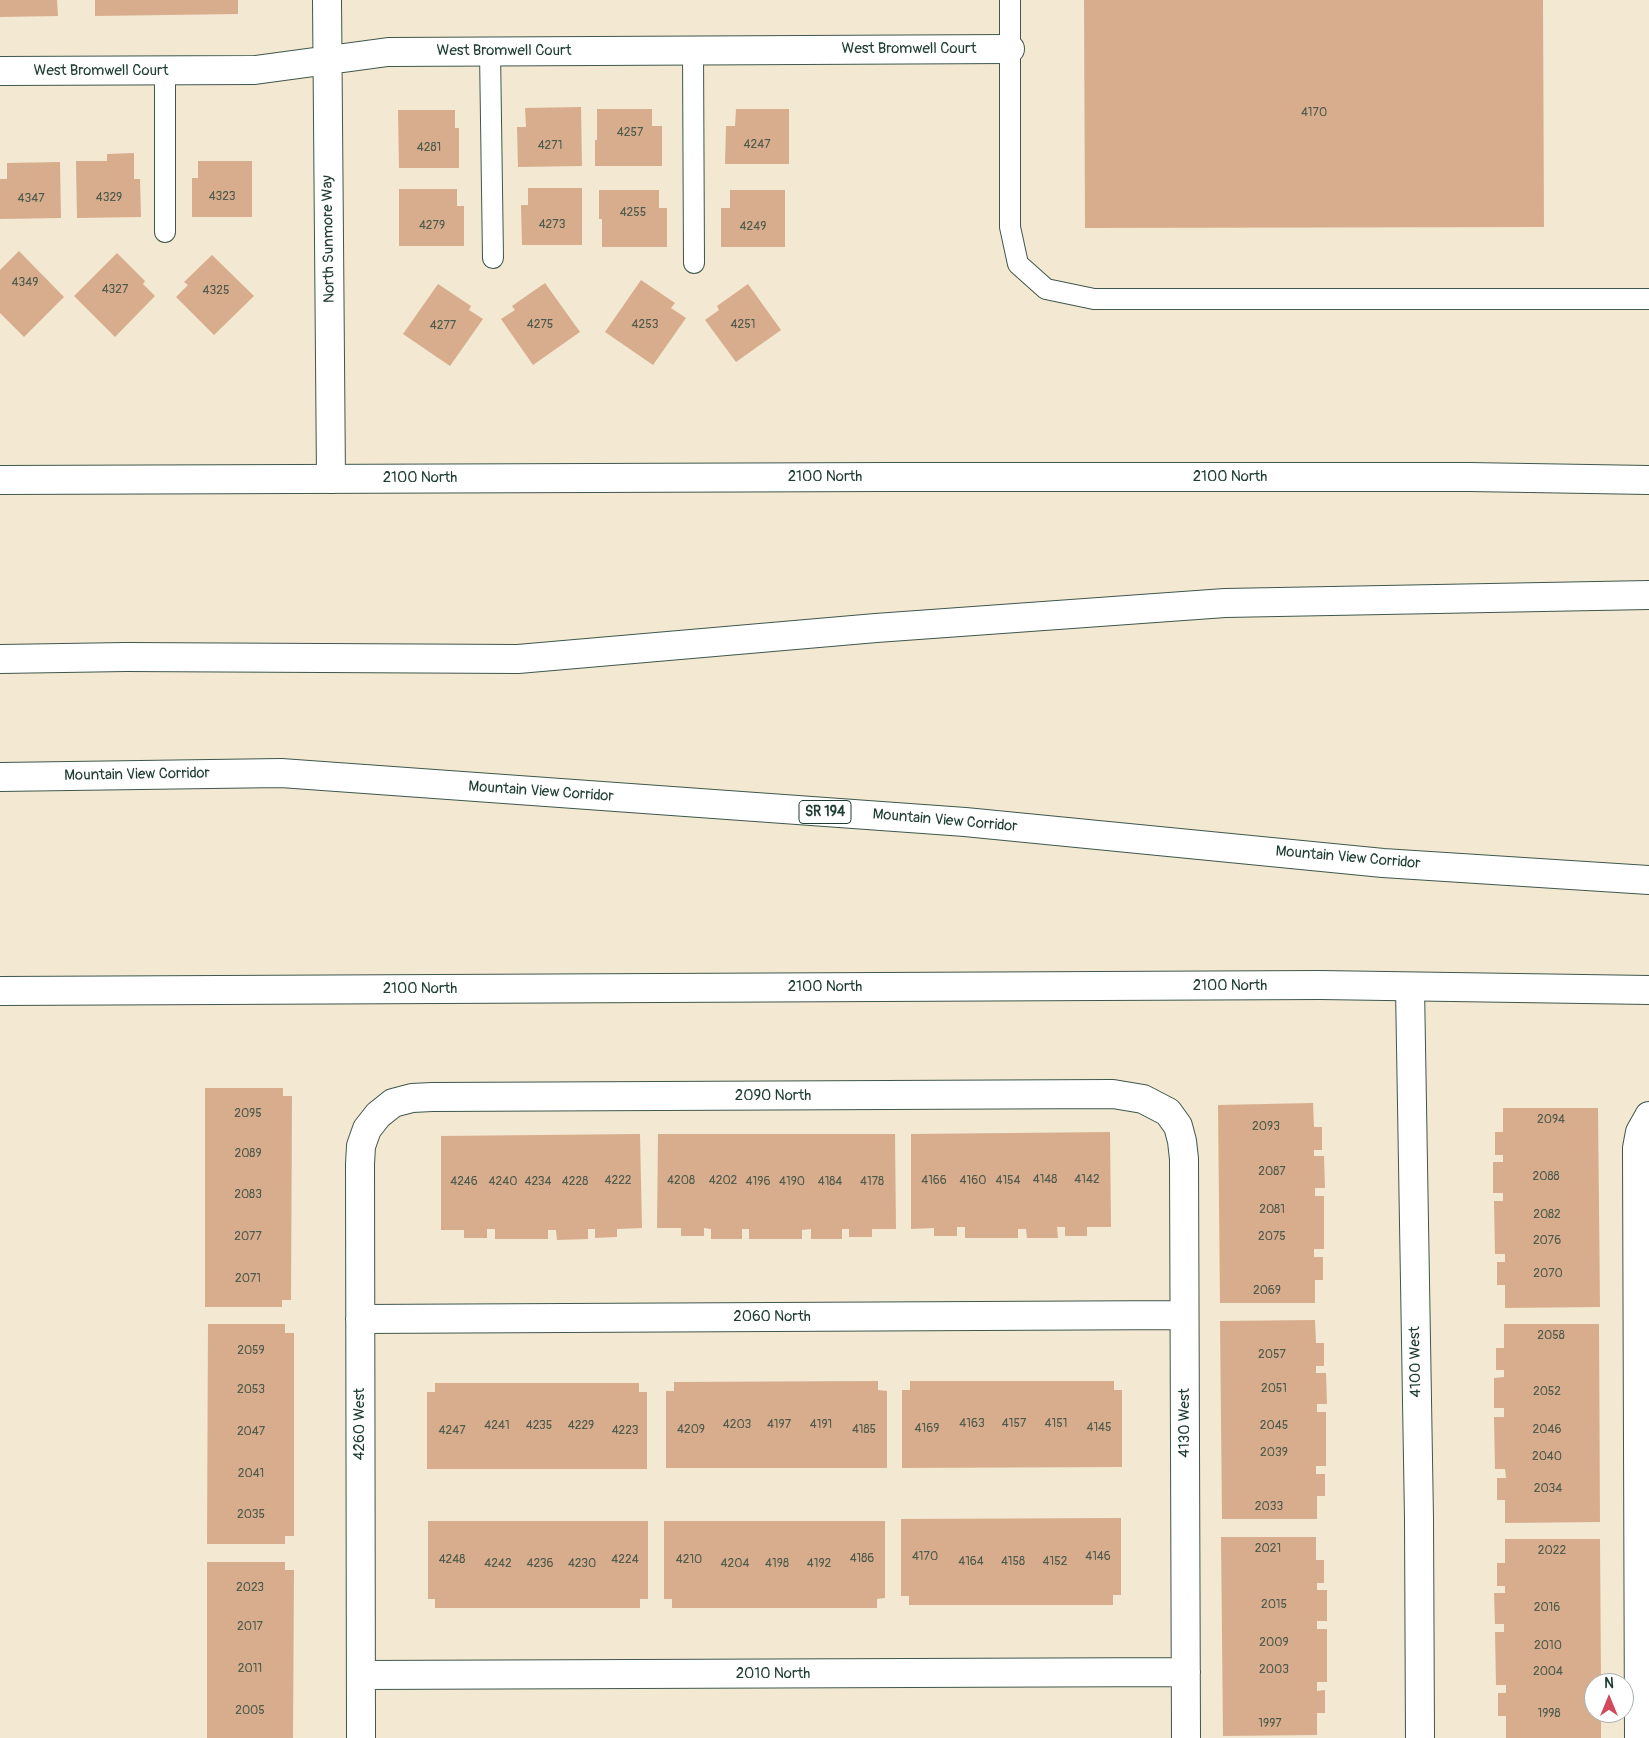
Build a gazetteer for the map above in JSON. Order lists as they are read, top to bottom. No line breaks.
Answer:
{"streets":{"main road":["West Bromwell Court","North Sunmore Way","2100 North","Mountain View Corridor","SR 194","2090 North","2060 North","4100 West","4130 West","4260 West","2010 North"]},"crossings":[["West Bromwell Court","North Sunmore Way"],["North Sunmore Way","2100 North"],["2100 North","4100 West"],["2090 North","4130 West"],["2090 North","4260 West"],["2060 North","4130 West"],["2060 North","4260 West"],["4130 West","2010 North"],["4260 West","2010 North"]],"house_numbers":["4170","4257","4247","4271","4281","4323","4329","4347","4255","4273","4279","4249","4349","4327","4325","4275","4253","4251","4277","2095","2094","2093","2089","2087","2088","4148","4142","4222","4208","4202","4166","4160","4154","4246","4240","4234","4228","4196","4190","4184","4178","2083","2081","2082","2077","2075","2076","2070","2071","2069","2058","2059","2057","2051","2053","2052","4163","4157","4151","4203","4197","4191","4241","4235","4229","2045","4145","4169","4209","4185","2046","4247","4223","2047","2039","2040","2041","2034","2033","2035","2021","2022","4170","4146","4186","4248","4224","4210","4164","4158","4152","4242","4236","4230","4204","4198","4192","2023","2015","2016","2017","2009","2010","2011","2003","2004","2005","1998","1997"],"north":"top"}
